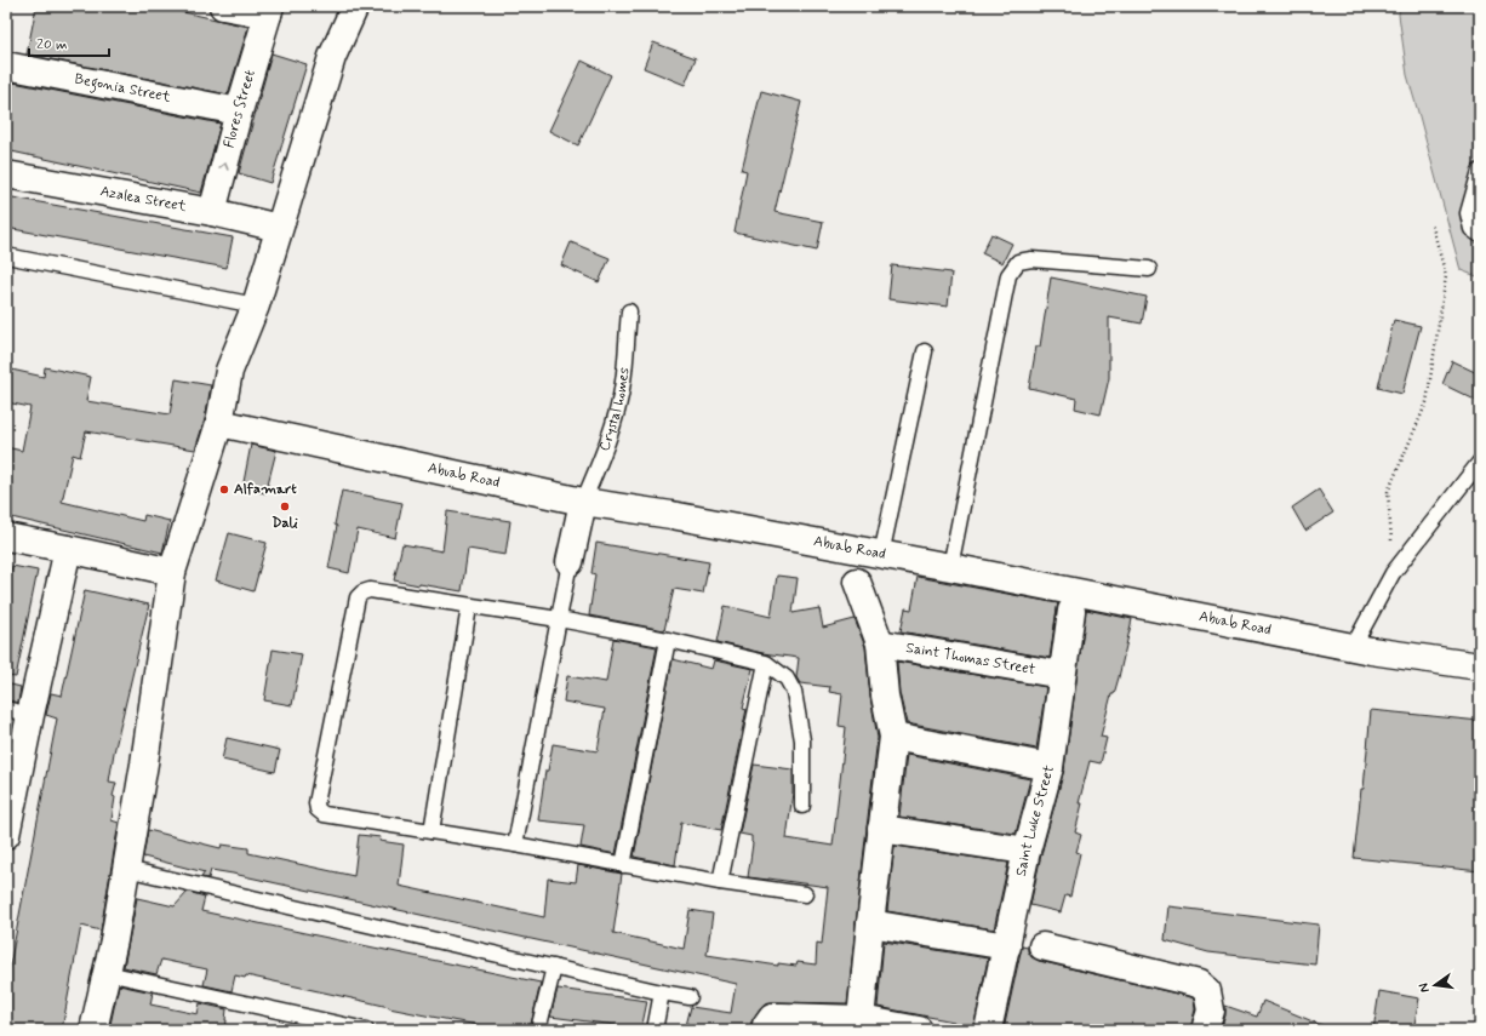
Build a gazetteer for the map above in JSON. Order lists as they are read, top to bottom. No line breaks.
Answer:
{"streets":{"street":["Begonia Street","Flores Street","Azalea Street","Abuab Road","Saint Thomas Street","Saint Luke Street"],"lane":["Crystal homes"]},"crossings":[["Begonia Street","Flores Street"],["Flores Street","Azalea Street"],["Crystal homes","Abuab Road"],["Saint Thomas Street","Saint Luke Street"]],"places":["Alfamart","Dali"],"scale_bar":"20 m","north":"left"}
